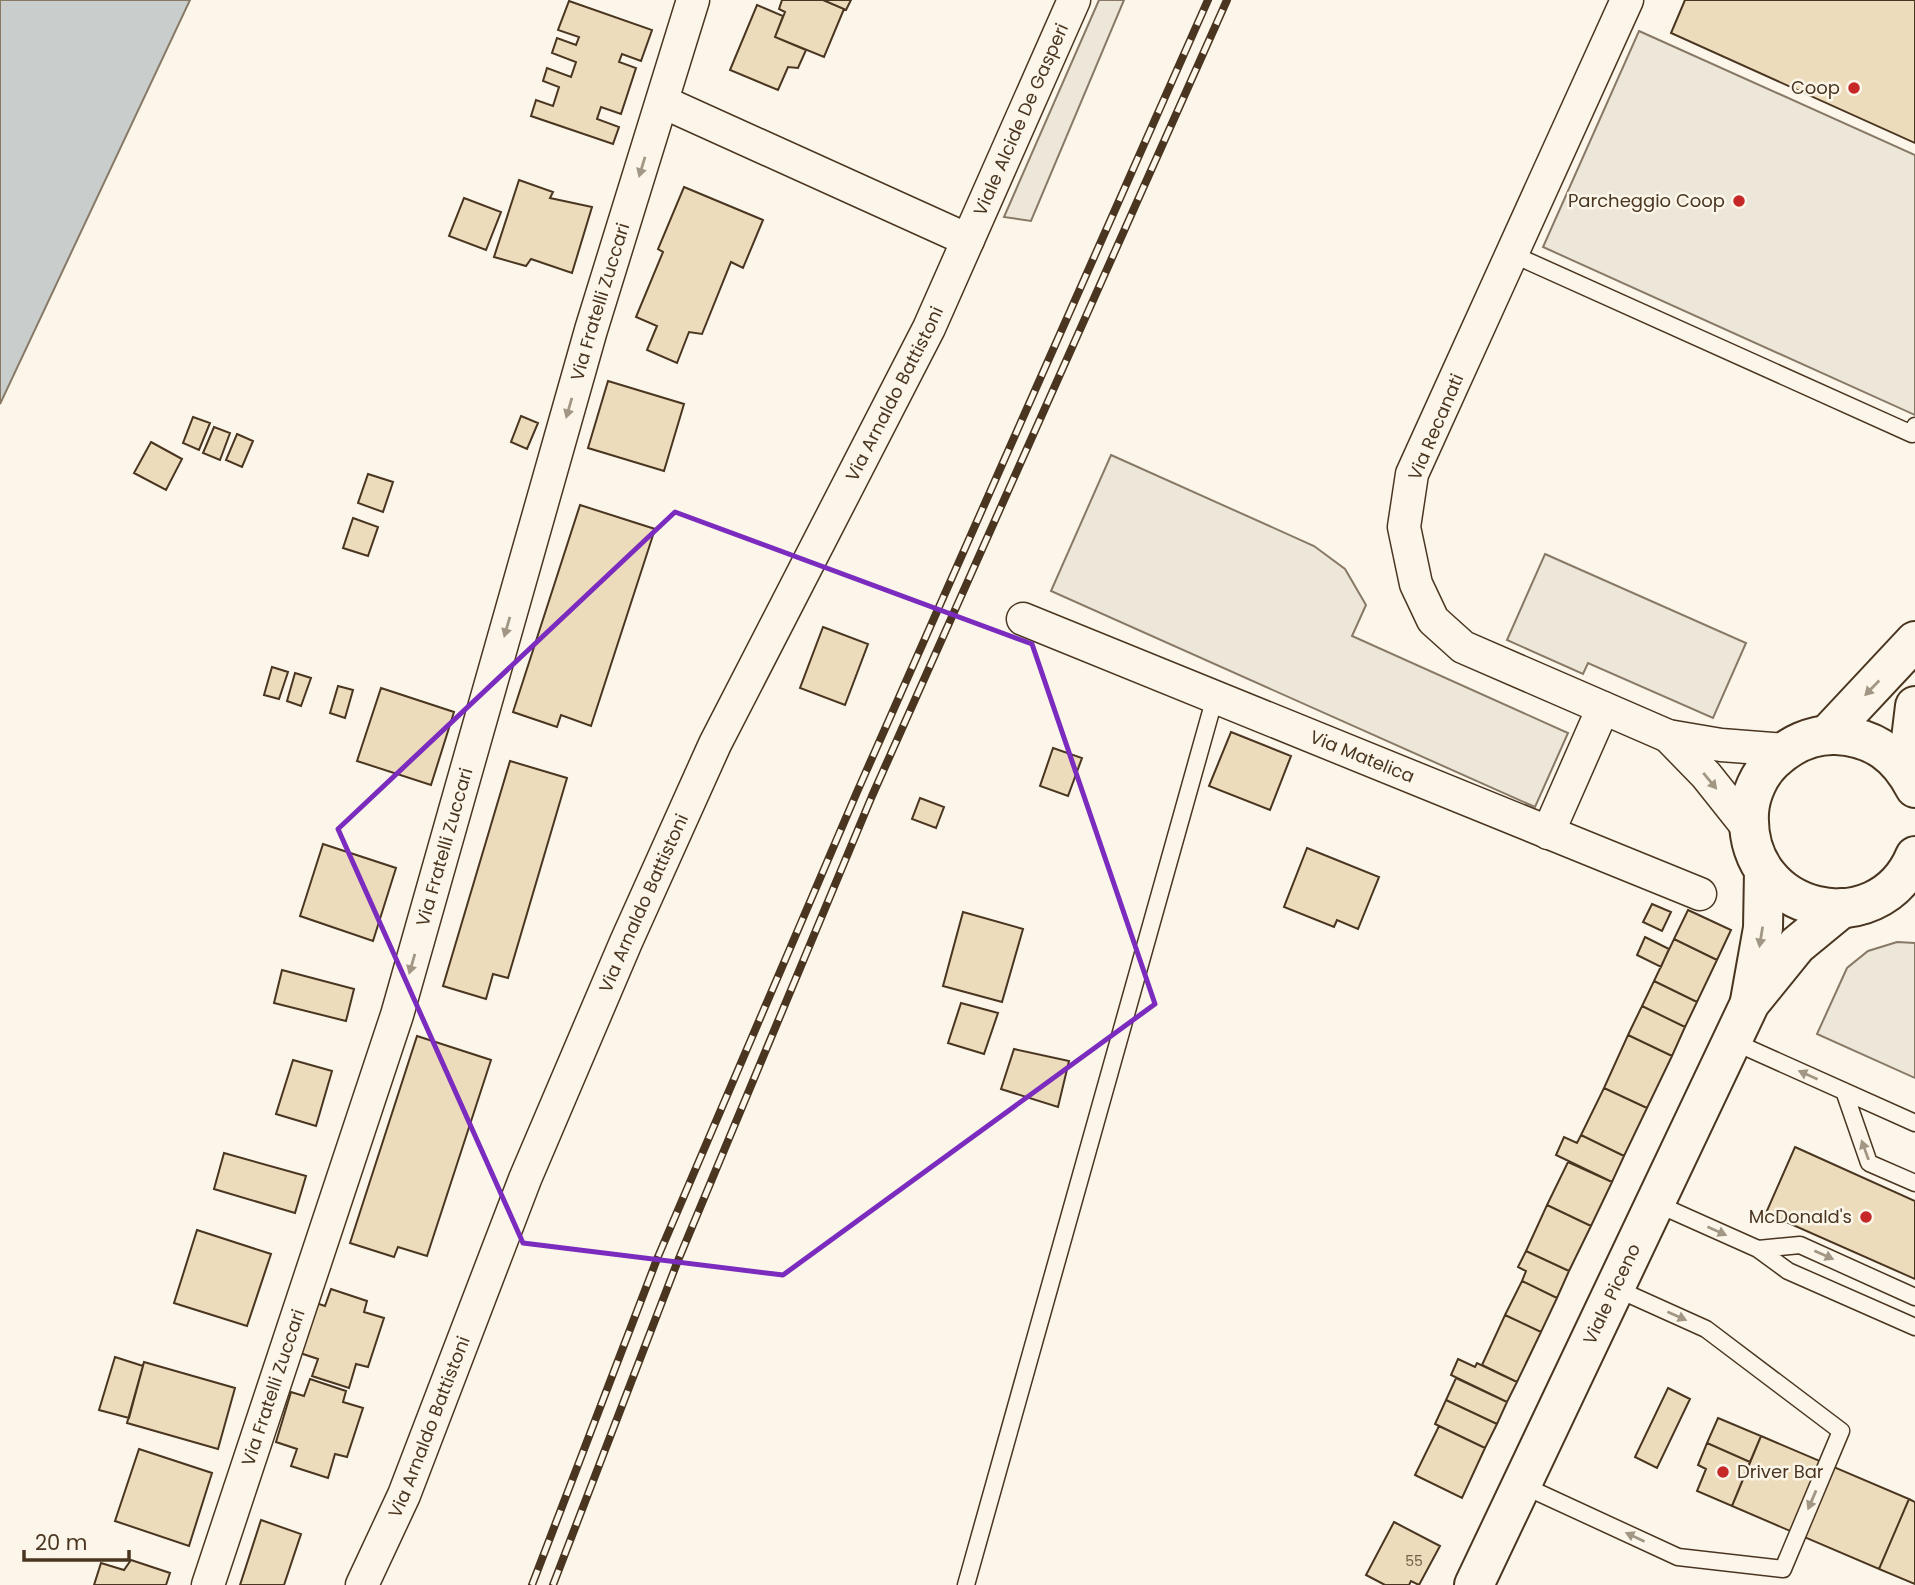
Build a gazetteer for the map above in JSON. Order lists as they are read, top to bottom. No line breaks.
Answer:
{"streets":{"main road":["Viale Piceno"],"street":["Viale Alcide De Gasperi","Via Fratelli Zuccari","Via Arnaldo Battistoni","Via Recanati","Via Matelica"]},"crossings":[["Viale Alcide De Gasperi","Via Arnaldo Battistoni"],["Via Recanati","Viale Piceno"]],"one_way":["Via Fratelli Zuccari"],"places":["Coop","Parcheggio Coop","McDonald's","Driver Bar"],"house_numbers":["55"],"scale_bar":"20 m"}
